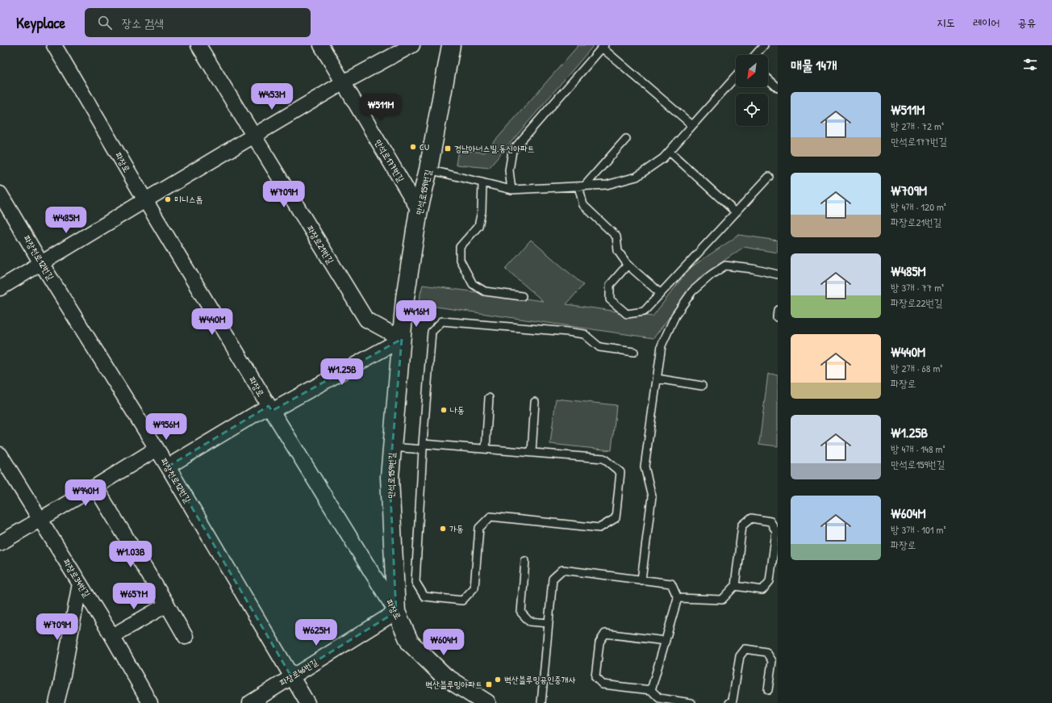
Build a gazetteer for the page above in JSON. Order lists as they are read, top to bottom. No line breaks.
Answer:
{"streets":{"street":["만석로177번길","파장로","만석로159번길","파장로21번길","파장천로12번길","파장로34번길","파장로46번길"]},"crossings":[["만석로177번길","만석로159번길"],["파장로","만석로159번길"],["파장로","파장로46번길"],["만석로159번길","파장로21번길"],["만석로159번길","파장로46번길"],["파장천로12번길","파장로46번길"]],"places":{"other":["CU","미니스톱","나동","가동","벽산블루밍공인중개사"],"transit":["경남아너스빌.동신아파트","벽산블루밍아파트"]},"north":"bottom left","page":{"header":"Keyplace","search":"장소 검색","nav":["지도","레이어","공유"],"heading":"매물 14개","price":["₩453M","₩511M","₩709M","₩485M","₩416M","₩440M","₩1.25B","₩956M","₩940M","₩1.03B","₩657M","₩709M","₩625M","₩604M"],"list":[{"name":"₩511M","note":"방 2개 · 72 m² · 만석로177번길"},{"name":"₩709M","note":"방 4개 · 120 m² · 파장로21번길"},{"name":"₩485M","note":"방 3개 · 77 m² · 파장로22번길"},{"name":"₩440M","note":"방 2개 · 68 m² · 파장로"},{"name":"₩1.25B","note":"방 4개 · 148 m² · 만석로159번길"},{"name":"₩604M","note":"방 3개 · 101 m² · 파장로"}]}}
